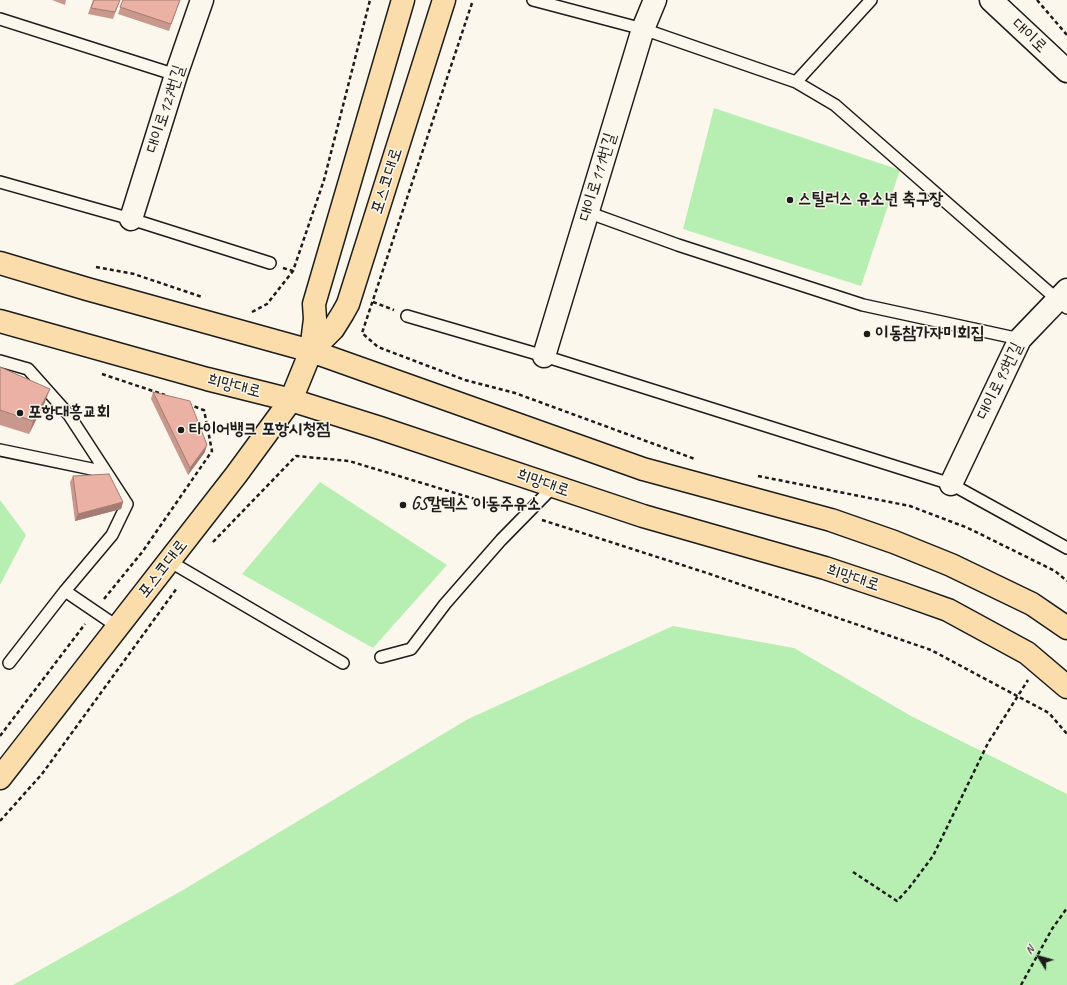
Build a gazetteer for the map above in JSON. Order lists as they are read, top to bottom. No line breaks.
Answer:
{"streets":{"main road":["포스코대로","희망대로"],"street":["대이로","대이로127번길","대이로111번길","대이로95번길"]},"crossings":[["포스코대로","희망대로"]],"places":["스틸러스 유소년 축구장","이동참가자미회집","포항대흥교회","타이어뱅크 포항시청점","GS칼텍스 이동주유소"],"north":"top left"}
